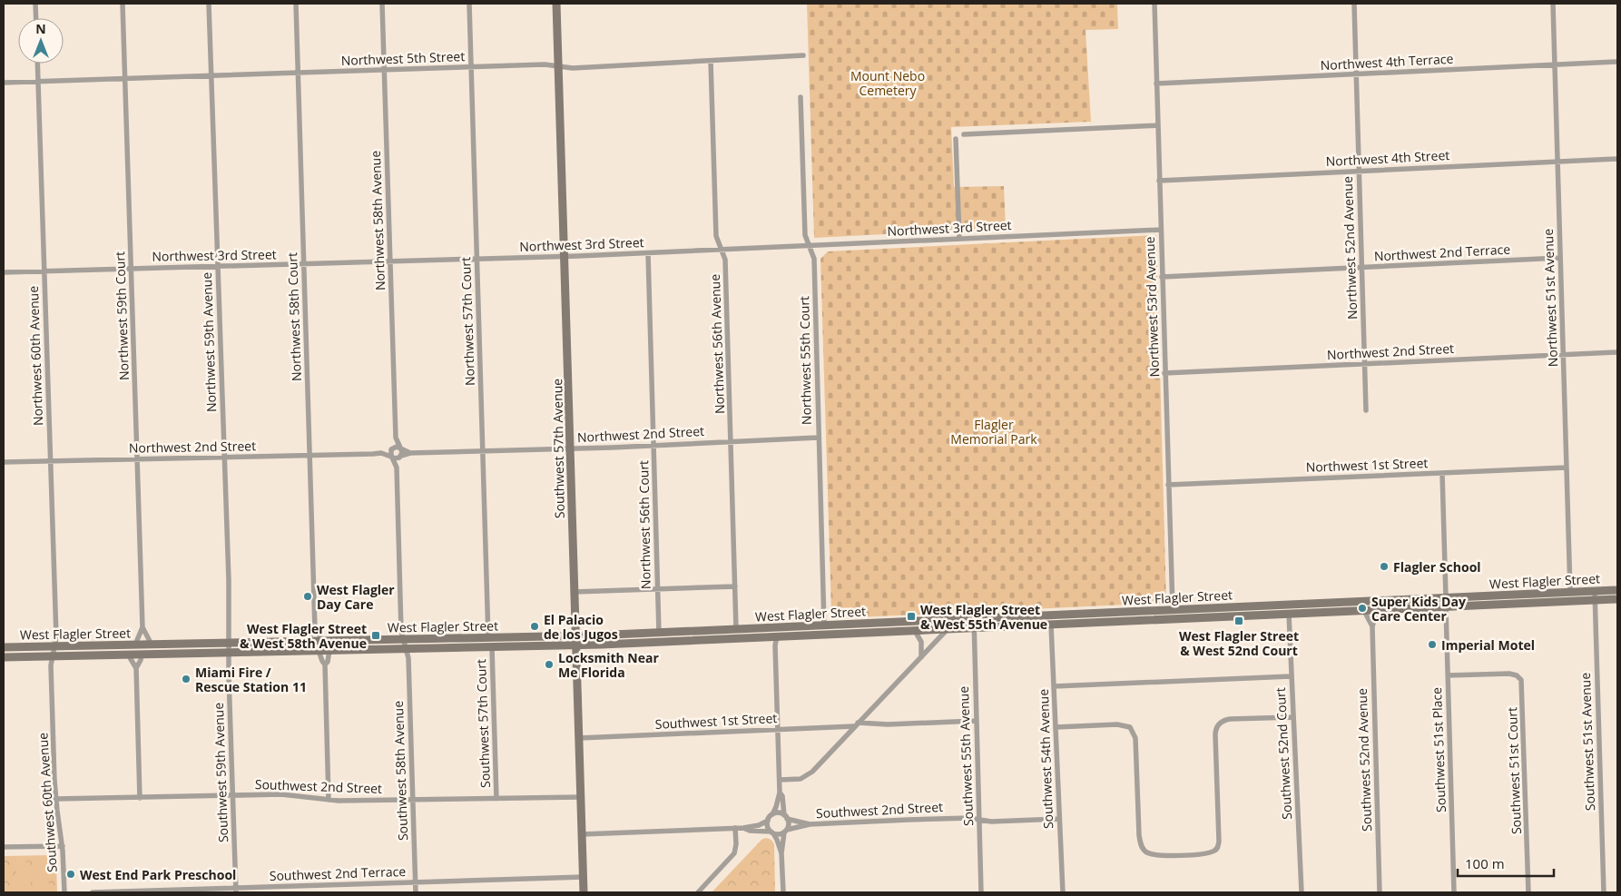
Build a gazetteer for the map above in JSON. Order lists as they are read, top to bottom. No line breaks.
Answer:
{"streets":{"main road":["Southwest 57th Avenue","West Flagler Street"],"street":["Northwest 5th Street","Northwest 4th Terrace","Northwest 4th Street","Northwest 58th Avenue","Northwest 3rd Street","Northwest 52nd Avenue","Northwest 2nd Terrace","Northwest 51st Avenue","Northwest 53rd Avenue","Northwest 59th Court","Northwest 58th Court","Northwest 57th Court","Northwest 59th Avenue","Northwest 56th Avenue","Northwest 2nd Street","Northwest 60th Avenue","Northwest 55th Court","Northwest 1st Street","Northwest 56th Court","Southwest 1st Street","Southwest 57th Court","Southwest 51st Avenue","Southwest 51st Place","Southwest 52nd Court","Southwest 55th Avenue","Southwest 54th Avenue","Southwest 52nd Avenue","Southwest 58th Avenue","Southwest 51st Court","Southwest 59th Avenue","Southwest 2nd Street","Southwest 60th Avenue","Southwest 2nd Terrace"]},"crossings":[["Northwest 5th Street","Northwest 58th Avenue"],["Northwest 5th Street","Northwest 59th Court"],["Northwest 5th Street","Northwest 58th Court"],["Northwest 5th Street","Northwest 57th Court"],["Northwest 5th Street","Northwest 59th Avenue"],["Northwest 5th Street","Northwest 56th Avenue"],["Northwest 5th Street","Northwest 60th Avenue"],["Northwest 5th Street","Southwest 57th Avenue"],["Northwest 4th Terrace","Northwest 52nd Avenue"],["Northwest 4th Terrace","Northwest 51st Avenue"],["Northwest 4th Terrace","Northwest 53rd Avenue"],["Northwest 4th Street","Northwest 52nd Avenue"],["Northwest 4th Street","Northwest 51st Avenue"],["Northwest 4th Street","Northwest 53rd Avenue"],["Northwest 58th Avenue","Northwest 3rd Street"],["Northwest 58th Avenue","Northwest 2nd Street"],["Northwest 3rd Street","Northwest 53rd Avenue"],["Northwest 3rd Street","Northwest 59th Court"],["Northwest 3rd Street","Northwest 58th Court"],["Northwest 3rd Street","Northwest 57th Court"],["Northwest 3rd Street","Northwest 59th Avenue"],["Northwest 3rd Street","Northwest 56th Avenue"],["Northwest 3rd Street","Northwest 60th Avenue"],["Northwest 3rd Street","Northwest 55th Court"],["Northwest 3rd Street","Southwest 57th Avenue"],["Northwest 3rd Street","Northwest 56th Court"],["Northwest 52nd Avenue","Northwest 2nd Terrace"],["Northwest 52nd Avenue","Northwest 2nd Street"],["Northwest 2nd Terrace","Northwest 51st Avenue"],["Northwest 2nd Terrace","Northwest 53rd Avenue"],["Northwest 51st Avenue","Northwest 2nd Street"],["Northwest 51st Avenue","Northwest 1st Street"],["Northwest 51st Avenue","West Flagler Street"],["Northwest 53rd Avenue","Northwest 2nd Street"],["Northwest 53rd Avenue","Northwest 1st Street"],["Northwest 53rd Avenue","West Flagler Street"],["Northwest 59th Court","Northwest 2nd Street"],["Northwest 59th Court","West Flagler Street"],["Northwest 58th Court","Northwest 2nd Street"],["Northwest 58th Court","West Flagler Street"],["Northwest 57th Court","Northwest 2nd Street"],["Northwest 57th Court","West Flagler Street"],["Northwest 59th Avenue","Northwest 2nd Street"],["Northwest 59th Avenue","West Flagler Street"],["Northwest 59th Avenue","Southwest 59th Avenue"],["Northwest 56th Avenue","Northwest 2nd Street"],["Northwest 56th Avenue","West Flagler Street"],["Northwest 2nd Street","Northwest 60th Avenue"],["Northwest 2nd Street","Northwest 55th Court"],["Northwest 2nd Street","Southwest 57th Avenue"],["Northwest 2nd Street","Northwest 56th Court"],["Northwest 60th Avenue","West Flagler Street"],["Northwest 60th Avenue","Southwest 60th Avenue"],["Northwest 55th Court","West Flagler Street"],["Southwest 57th Avenue","West Flagler Street"],["Southwest 57th Avenue","Southwest 1st Street"],["Southwest 57th Avenue","Southwest 2nd Street"],["Southwest 57th Avenue","Southwest 2nd Terrace"],["Northwest 56th Court","West Flagler Street"],["West Flagler Street","Southwest 57th Court"],["West Flagler Street","Southwest 51st Avenue"],["West Flagler Street","Southwest 51st Place"],["West Flagler Street","Southwest 52nd Court"],["West Flagler Street","Southwest 55th Avenue"],["West Flagler Street","Southwest 54th Avenue"],["West Flagler Street","Southwest 52nd Avenue"],["West Flagler Street","Southwest 58th Avenue"],["West Flagler Street","Southwest 59th Avenue"],["West Flagler Street","Southwest 60th Avenue"],["Southwest 1st Street","Southwest 55th Avenue"],["Southwest 57th Court","Southwest 2nd Street"],["Southwest 51st Place","Southwest 51st Court"],["Southwest 55th Avenue","Southwest 2nd Street"],["Southwest 54th Avenue","Southwest 2nd Street"],["Southwest 58th Avenue","Southwest 2nd Street"],["Southwest 58th Avenue","Southwest 2nd Terrace"],["Southwest 59th Avenue","Southwest 2nd Street"],["Southwest 59th Avenue","Southwest 2nd Terrace"],["Southwest 2nd Street","Southwest 60th Avenue"]],"parks":["Mount Nebo Cemetery","Flagler Memorial Park"],"places":{"other":["Flagler School","West Flagler Day Care","Super Kids Day Care Center","El Palacio de los Jugos","Imperial Motel","Locksmith Near Me Florida","Miami Fire / Rescue Station 11","West End Park Preschool"],"transit":["West Flagler Street & West 55th Avenue","West Flagler Street & West 52nd Court","West Flagler Street & West 58th Avenue"]},"scale_bar":"100 m","north":"top"}
